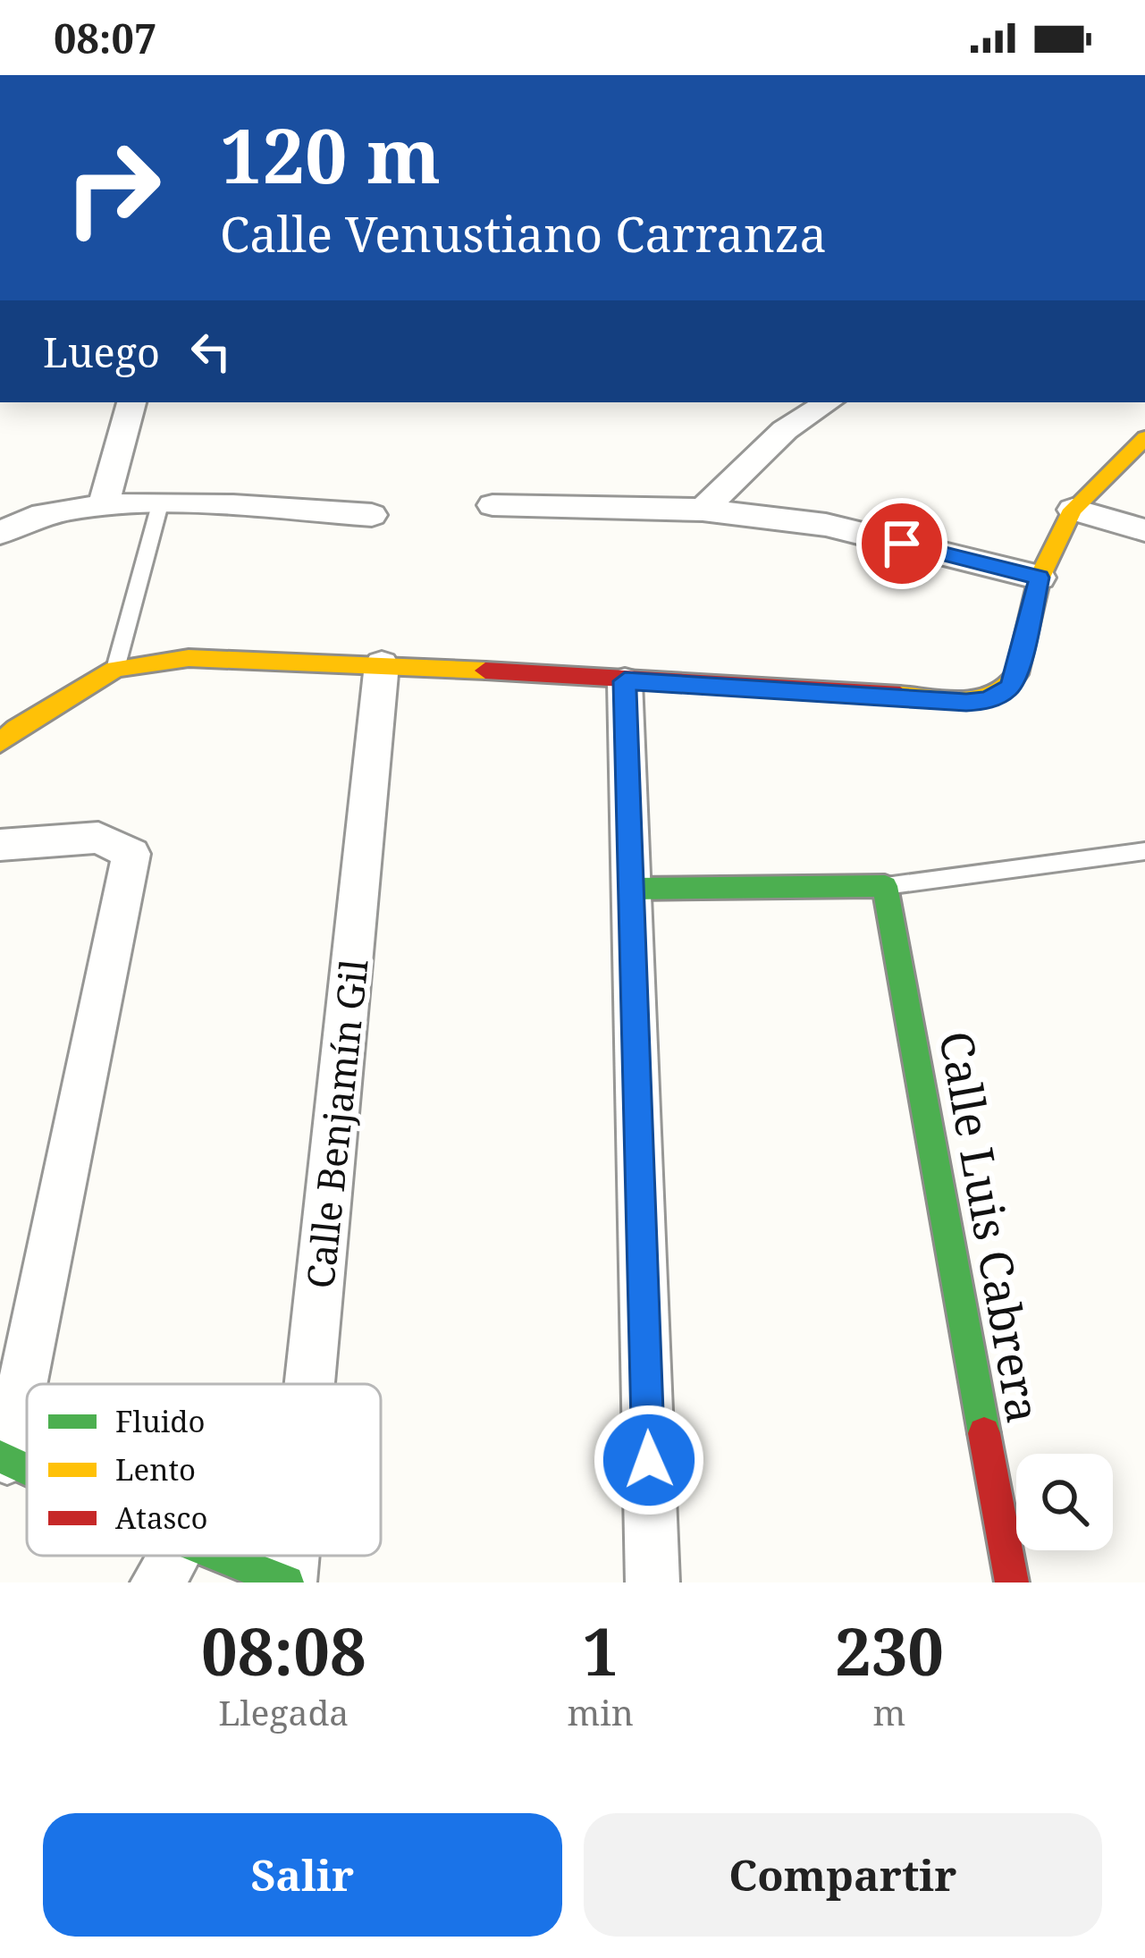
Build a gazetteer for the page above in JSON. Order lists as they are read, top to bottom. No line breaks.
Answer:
{"streets":{"street":["Calle Benjamín Gil","Calle Luis Cabrera"]},"legend":["Fluido","Lento","Atasco"],"page":{"status":"08:07","turn":["120 m","Calle Venustiano Carranza"],"then":"Luego","eta":["08:08","Llegada","1","min","230","m"],"buttons":["Salir","Compartir"]}}
